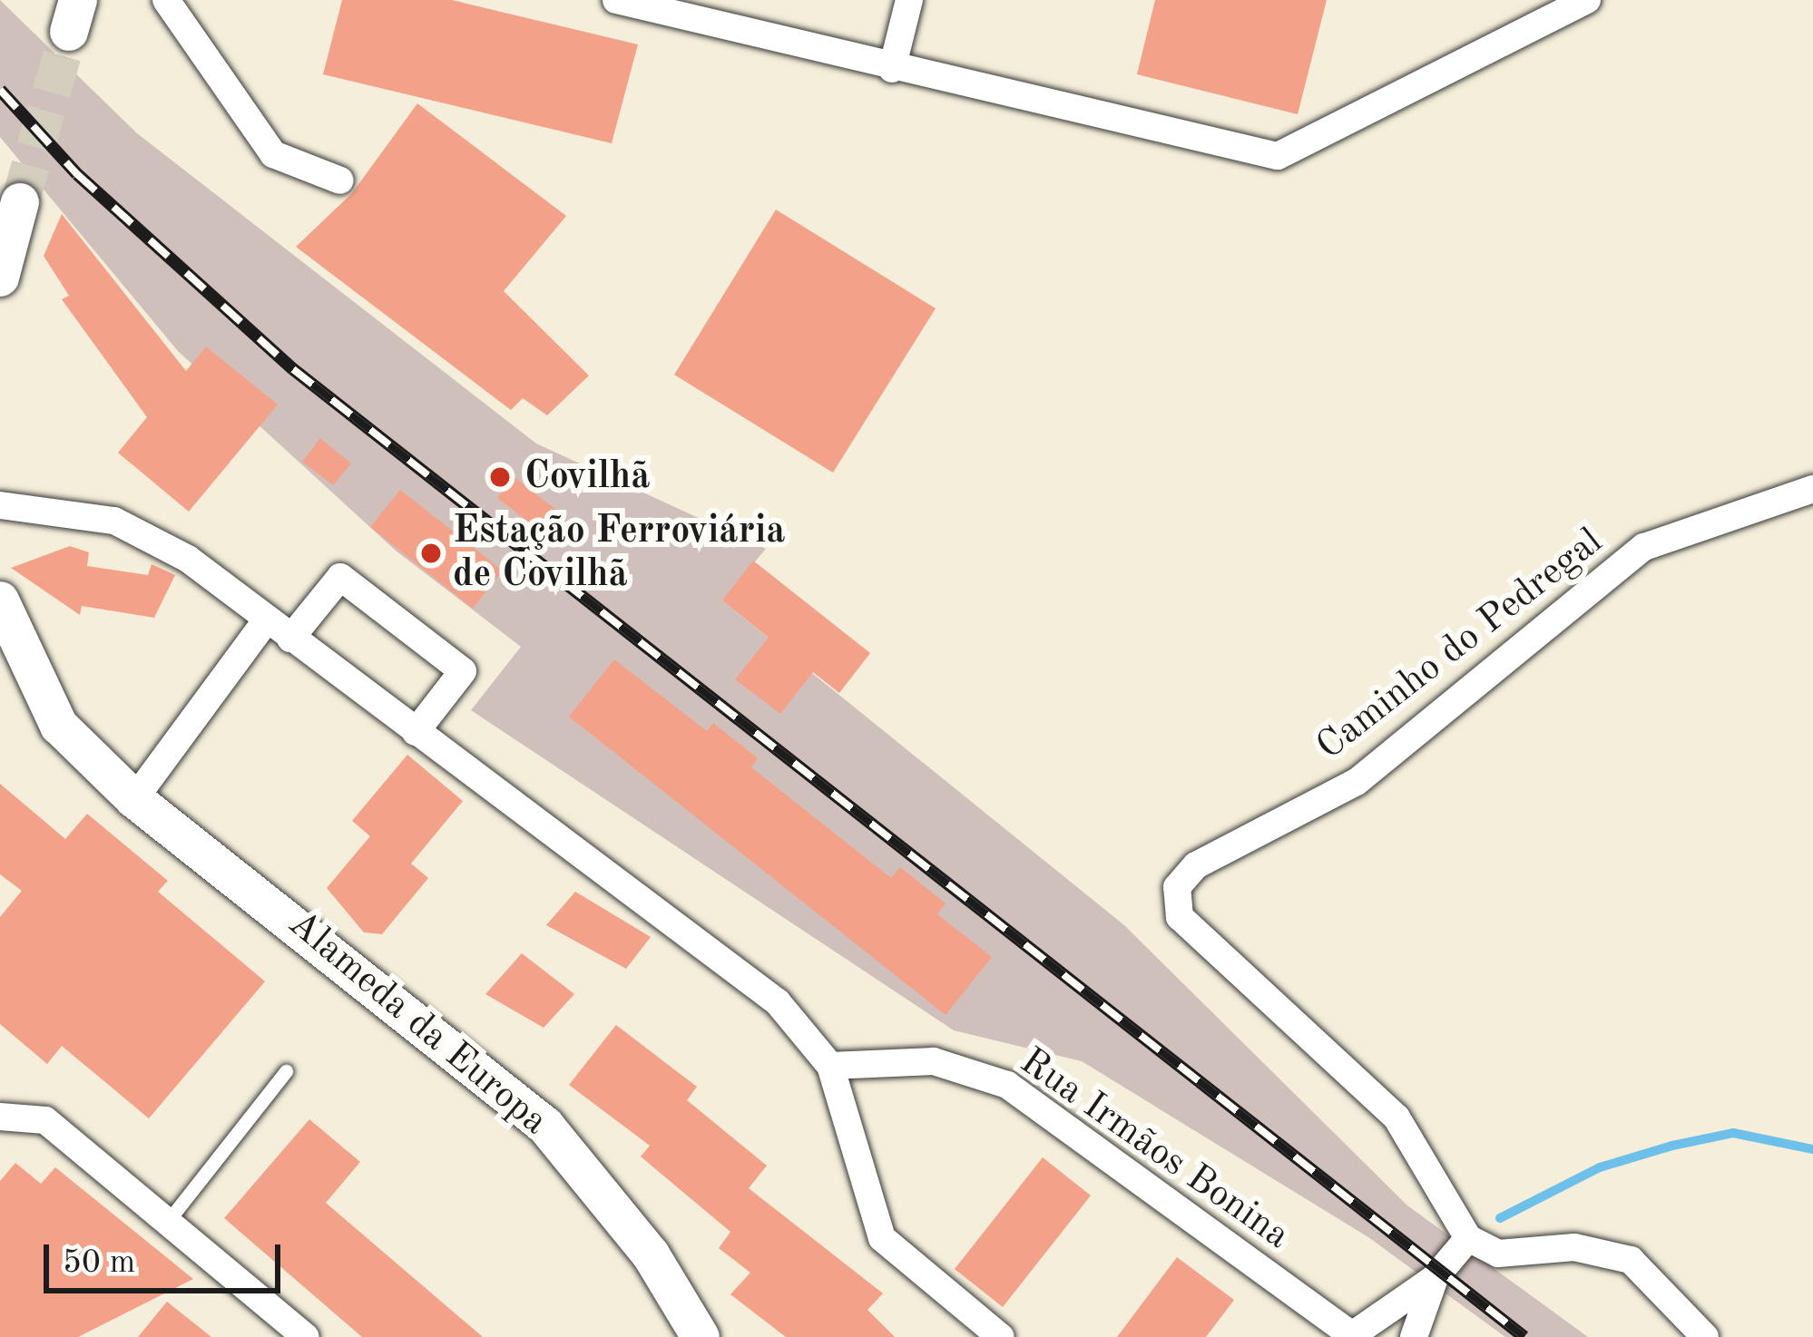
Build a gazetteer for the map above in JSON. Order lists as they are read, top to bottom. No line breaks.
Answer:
{"streets":{"main road":["Alameda da Europa"],"street":["Caminho do Pedregal","Rua Irmãos Bonina"]},"places":["Covilhã","Estação Ferroviária de Covilhã"],"scale_bar":"50 m"}
